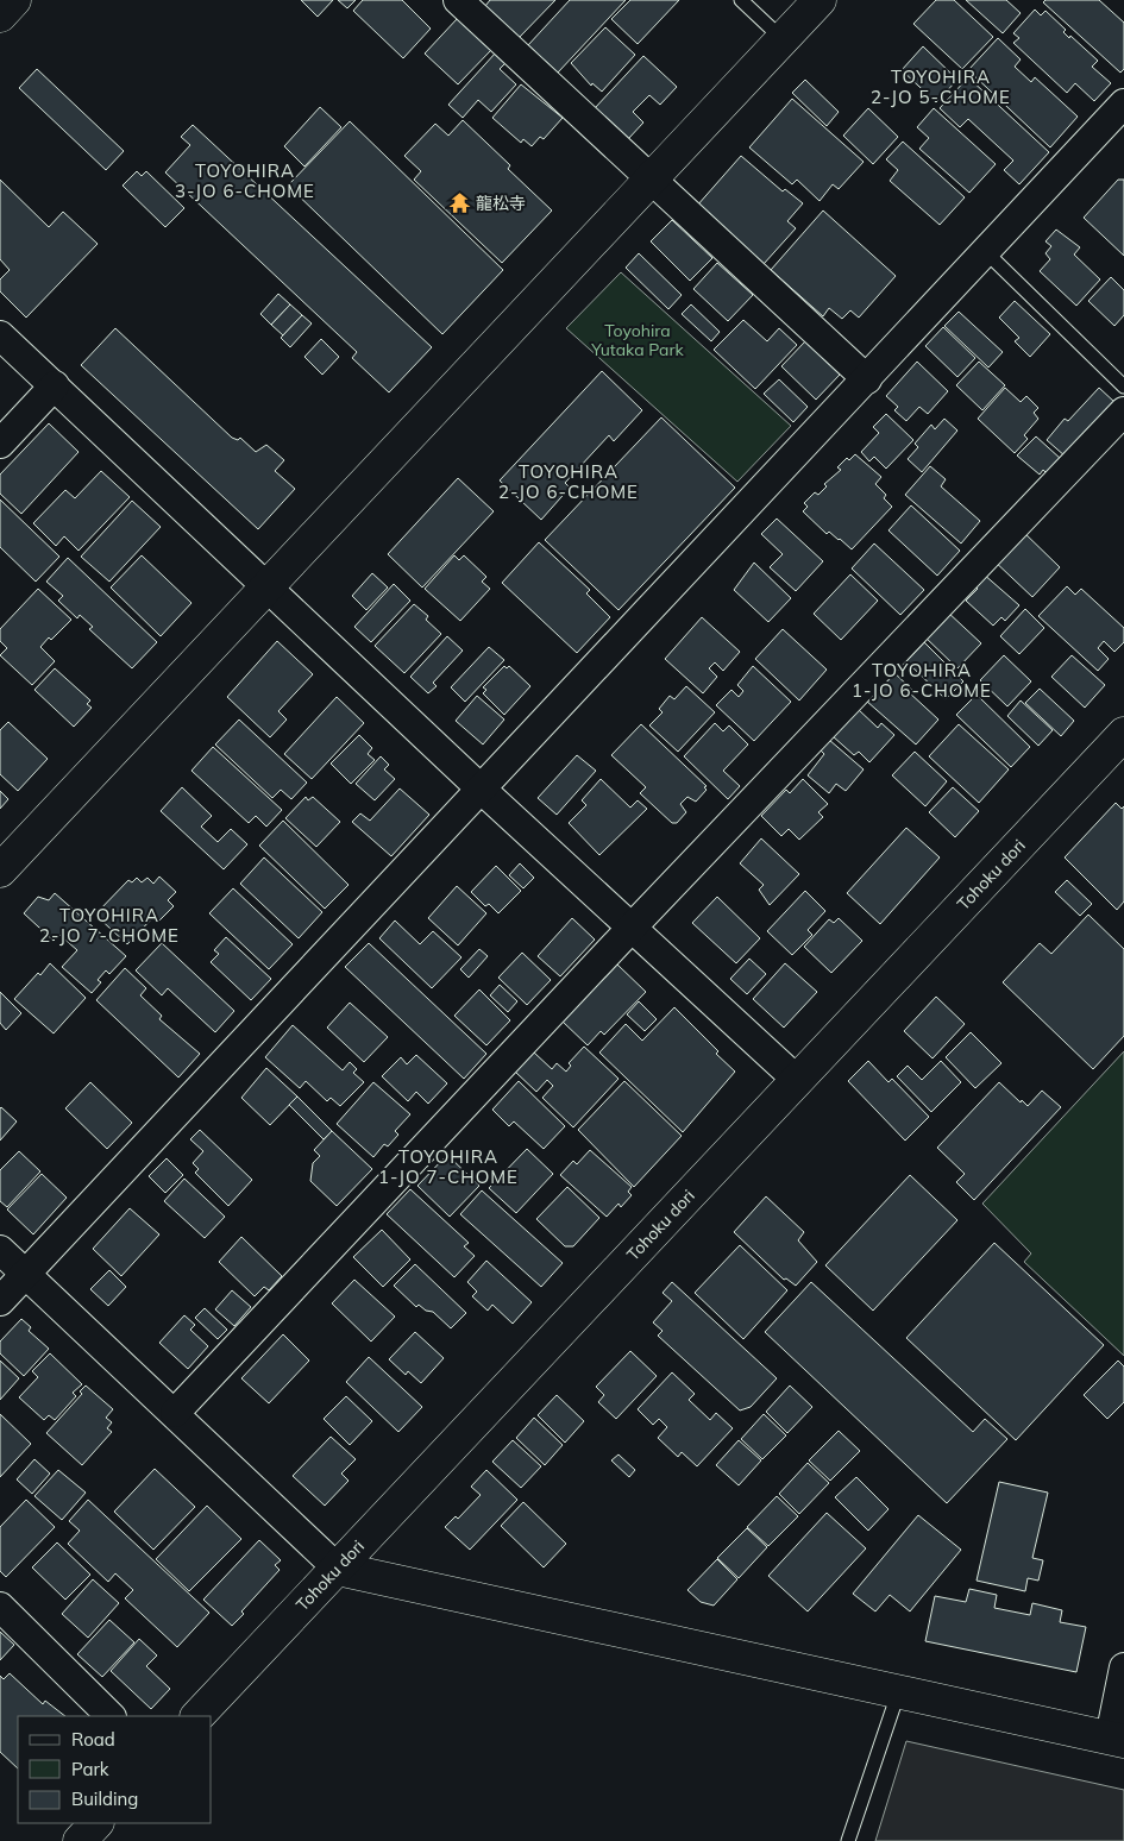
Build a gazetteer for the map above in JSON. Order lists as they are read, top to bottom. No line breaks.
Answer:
{"streets":{"main road":["Tohoku dori"]},"districts":["TOYOHIRA 2-JO 5-CHOME","TOYOHIRA 3-JO 6-CHOME","TOYOHIRA 2-JO 6-CHOME","TOYOHIRA 1-JO 6-CHOME","TOYOHIRA 2-JO 7-CHOME","TOYOHIRA 1-JO 7-CHOME"],"parks":["Toyohira Yutaka Park"],"places":{"temple":["龍松寺"]},"legend":["Road","Park","Building"]}
